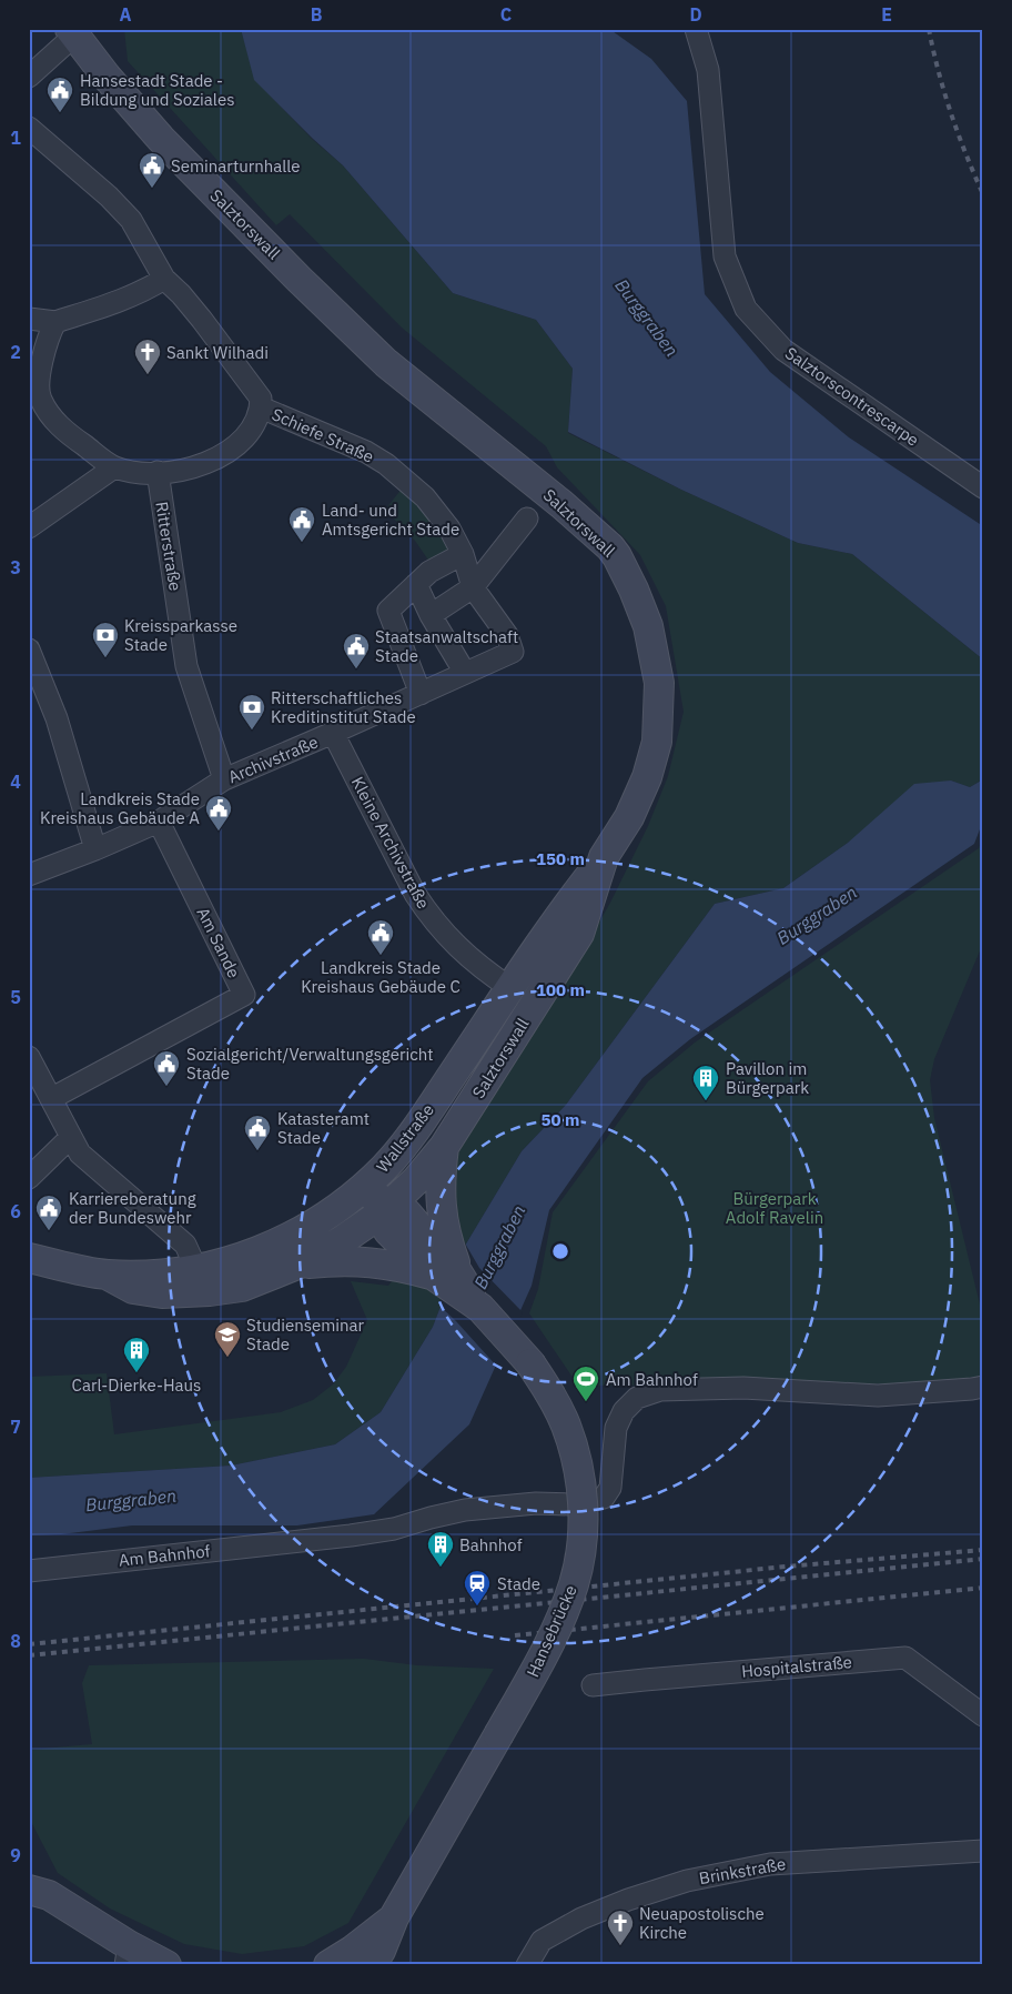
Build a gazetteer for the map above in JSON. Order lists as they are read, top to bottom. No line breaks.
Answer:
{"streets":{"main road":["Salztorswall","Wallstraße","Hansebrücke"],"street":["Salztorscontrescarpe","Schiefe Straße","Ritterstraße","Archivstraße","Kleine Archivstraße","Am Sande","Am Bahnhof","Hospitalstraße","Brinkstraße"]},"crossings":[["Salztorswall","Wallstraße"],["Salztorswall","Hansebrücke"],["Schiefe Straße","Archivstraße"],["Ritterstraße","Archivstraße"],["Archivstraße","Kleine Archivstraße"],["Archivstraße","Am Sande"],["Kleine Archivstraße","Wallstraße"],["Wallstraße","Hansebrücke"]],"water":["Burggraben"],"parks":["Bürgerpark Adolf Ravelin"],"places":{"public building":["Hansestadt Stade - Bildung und Soziales","Seminarturnhalle","Land- und Amtsgericht Stade","Staatsanwaltschaft Stade","Landkreis Stade Kreishaus Gebäude A","Landkreis Stade Kreishaus Gebäude C","Sozialgericht/Verwaltungsgericht Stade","Katasteramt Stade","Karriereberatung der Bundeswehr"],"church":["Sankt Wilhadi","Neuapostolische Kirche"],"bank":["Kreissparkasse Stade","Ritterschaftliches Kreditinstitut Stade"],"building":["Pavillon im Bürgerpark","Carl-Dierke-Haus","Bahnhof"],"school or university":["Studienseminar Stade"],"sports":["Am Bahnhof"],"station":["Stade"]},"grid":{"columns":["A","B","C","D","E"],"rows":["1","2","3","4","5","6","7","8","9"]},"rings":["150 m","100 m","50 m"]}
